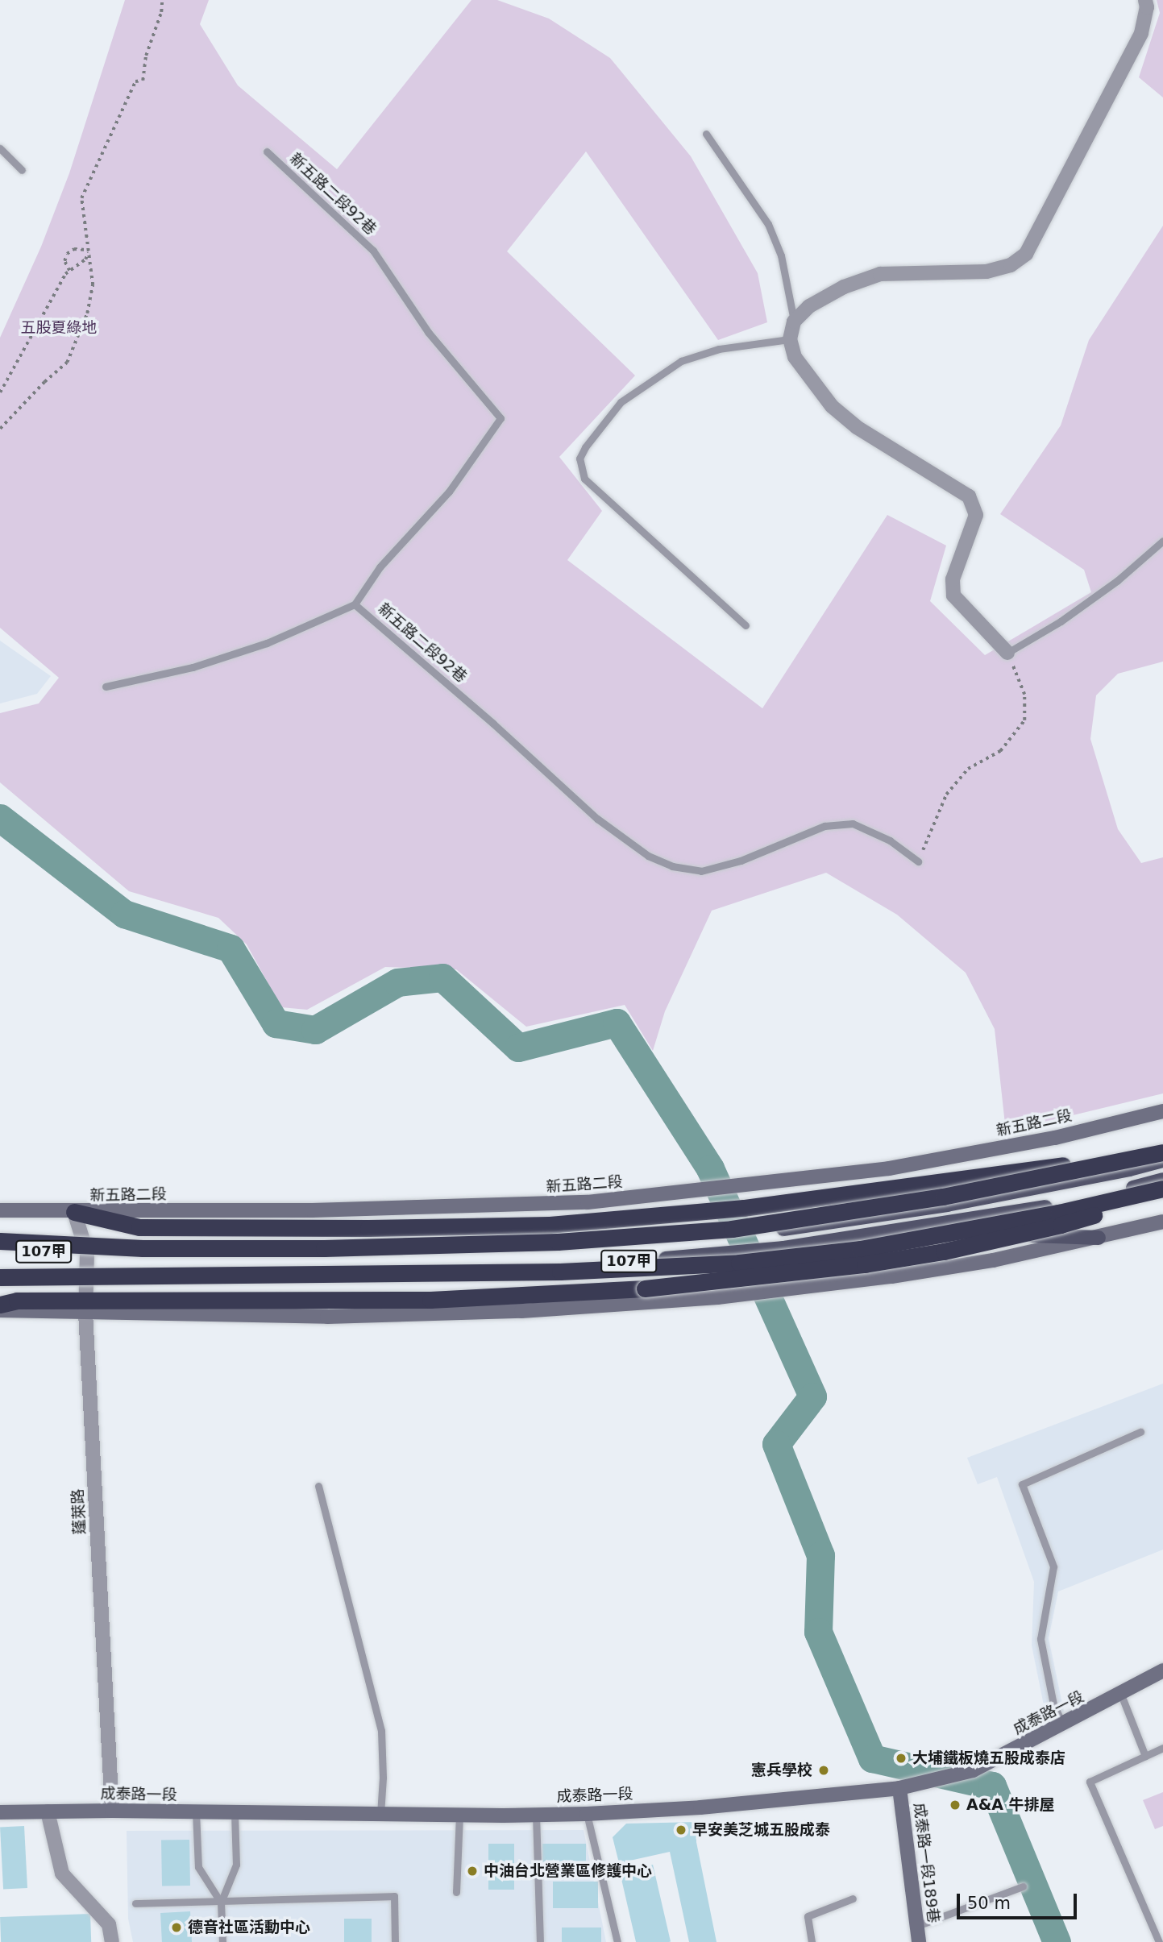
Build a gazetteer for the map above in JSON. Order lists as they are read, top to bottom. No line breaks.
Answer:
{"streets":{"main road":["新五路二段","107甲","成泰路一段","成泰路一段189巷"],"street":["蓬萊路"],"lane":["新五路二段92巷"]},"crossings":[["新五路二段","蓬萊路"],["107甲","蓬萊路"],["蓬萊路","成泰路一段"],["成泰路一段","成泰路一段189巷"]],"parks":["五股夏綠地"],"places":["大埔鐵板燒五股成泰店","憲兵學校","A&A 牛排屋","早安美芝城五股成泰","中油台北營業區修護中心","德音社區活動中心"],"scale_bar":"50 m"}
